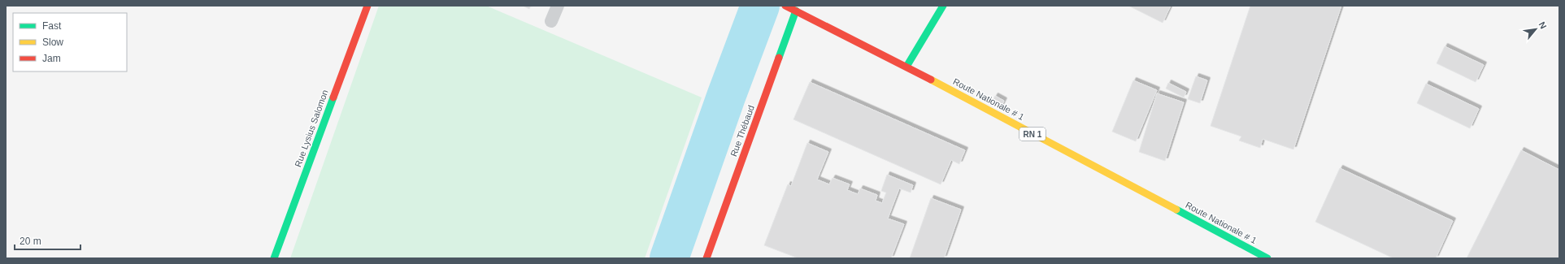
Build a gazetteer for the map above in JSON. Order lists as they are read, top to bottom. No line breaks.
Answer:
{"streets":{"street":["Route Nationale # 1","Rue Lysius Salomon","Rue Thébaud","RN 1"]},"crossings":[["Route Nationale # 1","Rue Thébaud"]],"legend":["Fast","Slow","Jam"],"scale_bar":"20 m","north":"top right"}
